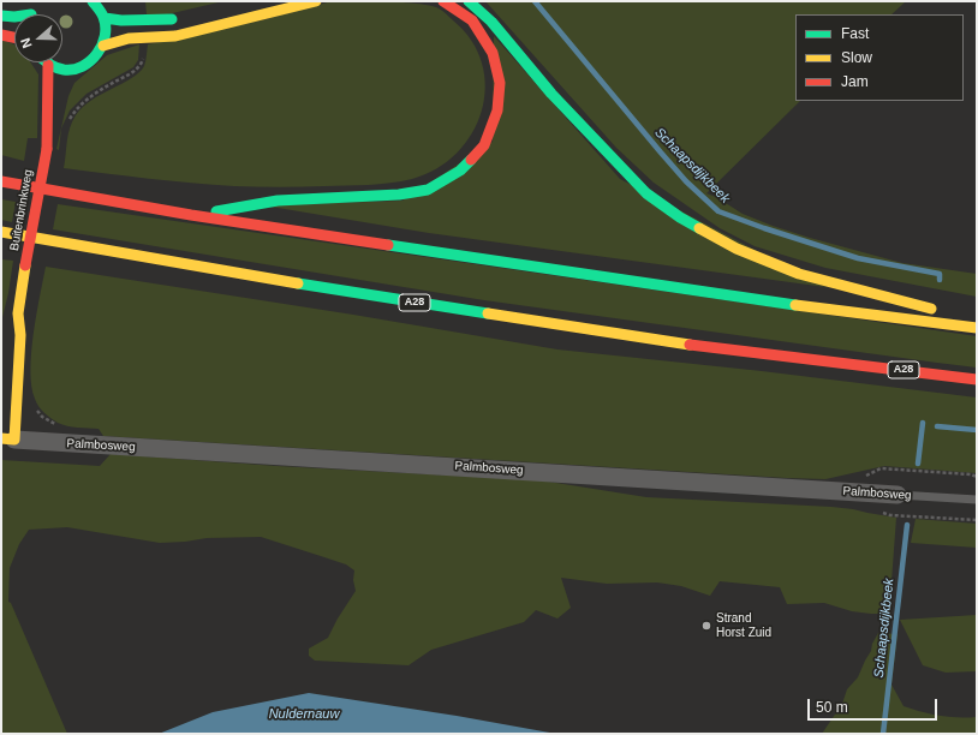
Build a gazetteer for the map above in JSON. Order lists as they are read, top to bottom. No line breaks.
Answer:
{"streets":{"main road":["Buitenbrinkweg","A28"],"street":["Palmbosweg"]},"crossings":[["Buitenbrinkweg","Palmbosweg"]],"water":["Schaapsdijkbeek","Nuldernauw"],"places":["Strand Horst Zuid"],"legend":["Fast","Slow","Jam"],"scale_bar":"50 m","north":"left"}
